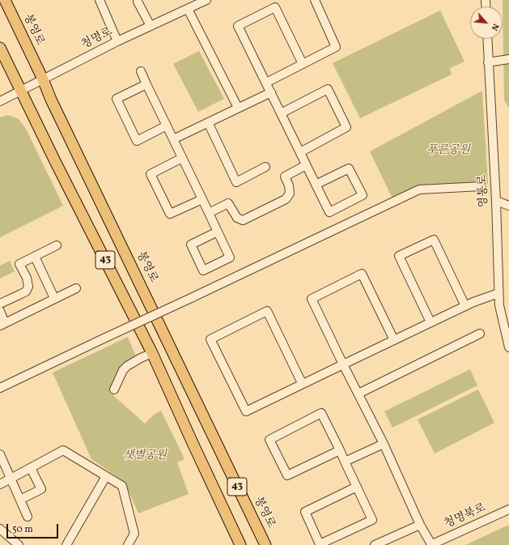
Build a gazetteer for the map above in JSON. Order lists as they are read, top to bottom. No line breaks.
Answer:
{"streets":{"main road":["봉영로","43"],"street":["청명로","영통로","청명북로"]},"crossings":[["봉영로","청명로"],["청명로","43"]],"parks":["푸른공원","샛별공원"],"scale_bar":"50 m","north":"bottom right"}
